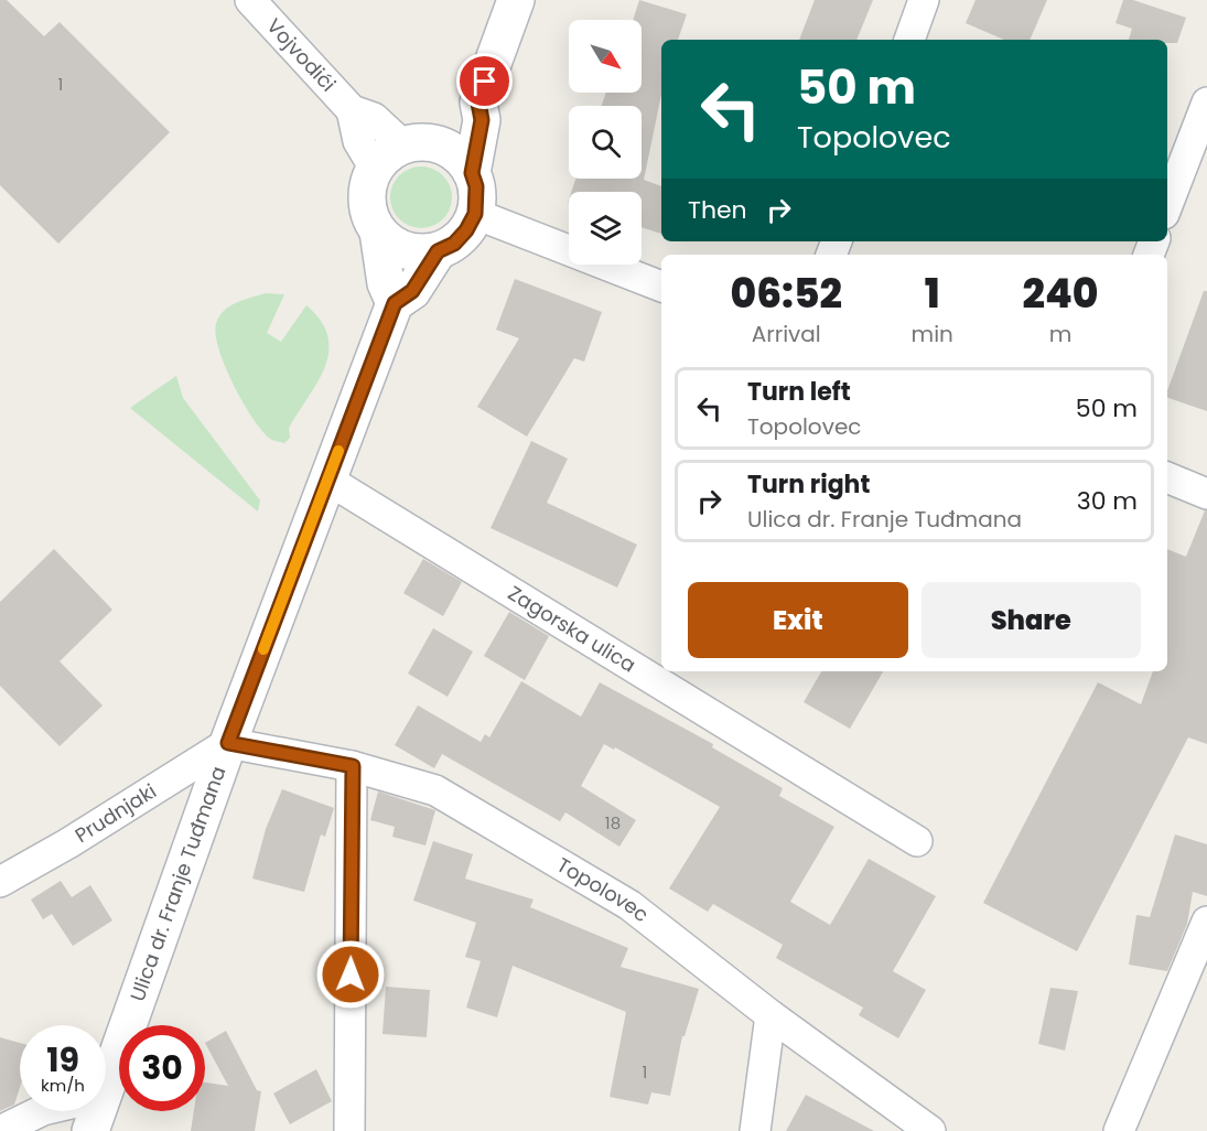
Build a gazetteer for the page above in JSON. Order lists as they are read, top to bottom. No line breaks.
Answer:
{"streets":{"main road":["Ulica dr. Franje Tuđmana"],"street":["Vojvodići","Zagorska ulica","Prudnjaki","Topolovec"]},"crossings":[["Vojvodići","Ulica dr. Franje Tuđmana"],["Zagorska ulica","Ulica dr. Franje Tuđmana"],["Prudnjaki","Ulica dr. Franje Tuđmana"],["Prudnjaki","Topolovec"],["Ulica dr. Franje Tuđmana","Topolovec"]],"house_numbers":["1","18","1"],"north":"bottom right","page":{"turn":["50 m","Topolovec"],"then":"Then","eta":["06:52","Arrival","1","min","240","m"],"list":[{"name":"Turn left","note":"Topolovec","value":"50 m"},{"name":"Turn right","note":"Ulica dr. Franje Tuđmana","value":"30 m"}],"buttons":["Exit","Share"],"speed":"19 km/h","limit":"30"}}
